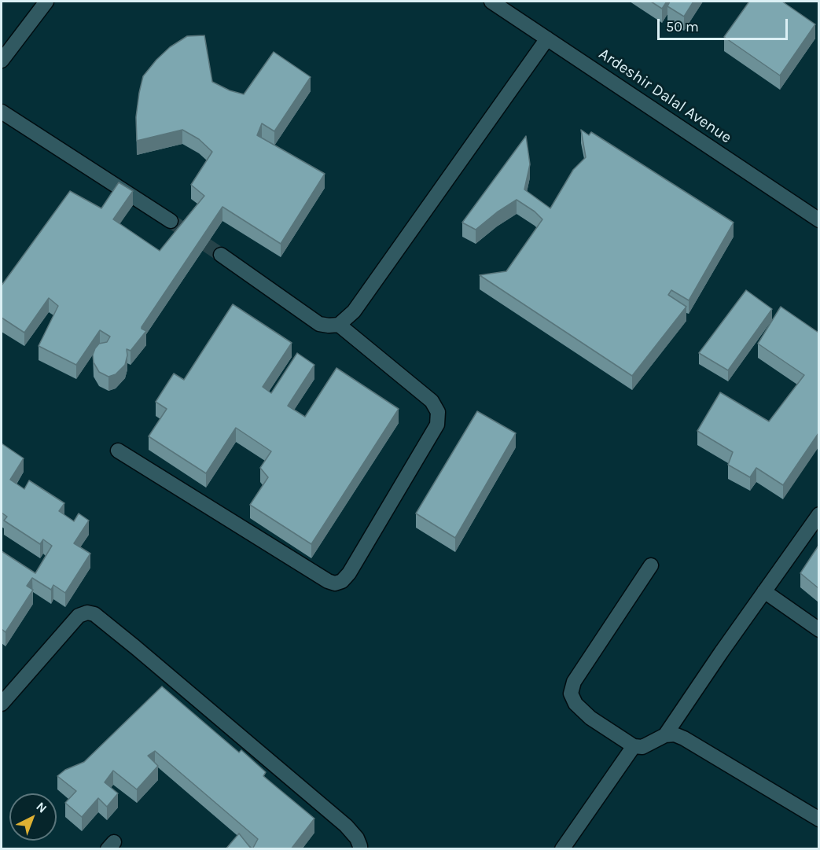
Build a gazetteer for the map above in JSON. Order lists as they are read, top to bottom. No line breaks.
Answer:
{"streets":{"street":["Ardeshir Dalal Avenue"]},"scale_bar":"50 m","north":"top right"}
